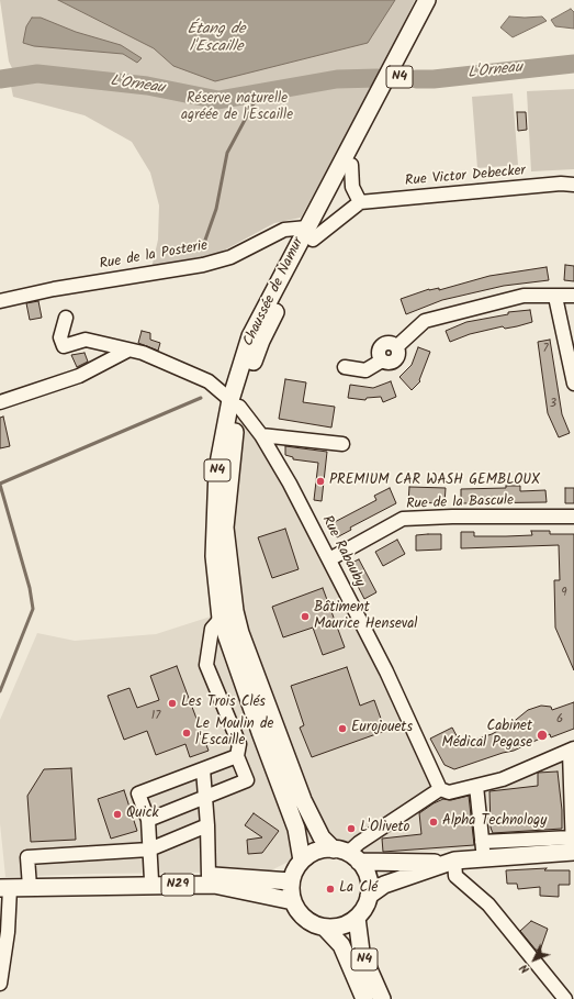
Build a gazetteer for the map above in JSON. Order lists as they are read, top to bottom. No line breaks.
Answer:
{"streets":{"main road":["N4","Chaussée de Namur","N29"],"street":["Rue Victor Debecker","Rue de la Posterie","Rue de la Bascule","Rue Rabauby"]},"crossings":[["N4","Chaussée de Namur"],["N4","N29"],["Rue de la Posterie","Chaussée de Namur"],["Chaussée de Namur","Rue Rabauby"],["Chaussée de Namur","N29"],["Rue de la Bascule","Rue Rabauby"]],"water":["Étang de l'Escaille","L'Orneau"],"parks":["Réserve naturelle agréée de l'Escaille"],"places":["PREMIUM CAR WASH GEMBLOUX","Bâtiment Maurice Henseval","Les Trois Clés","Eurojouets","Le Moulin de l'Escaille","Cabinet Médical Pegase","Quick","Alpha Technology","L'Oliveto","La Clé"],"house_numbers":["7","3","9","17","6"],"north":"bottom left"}
